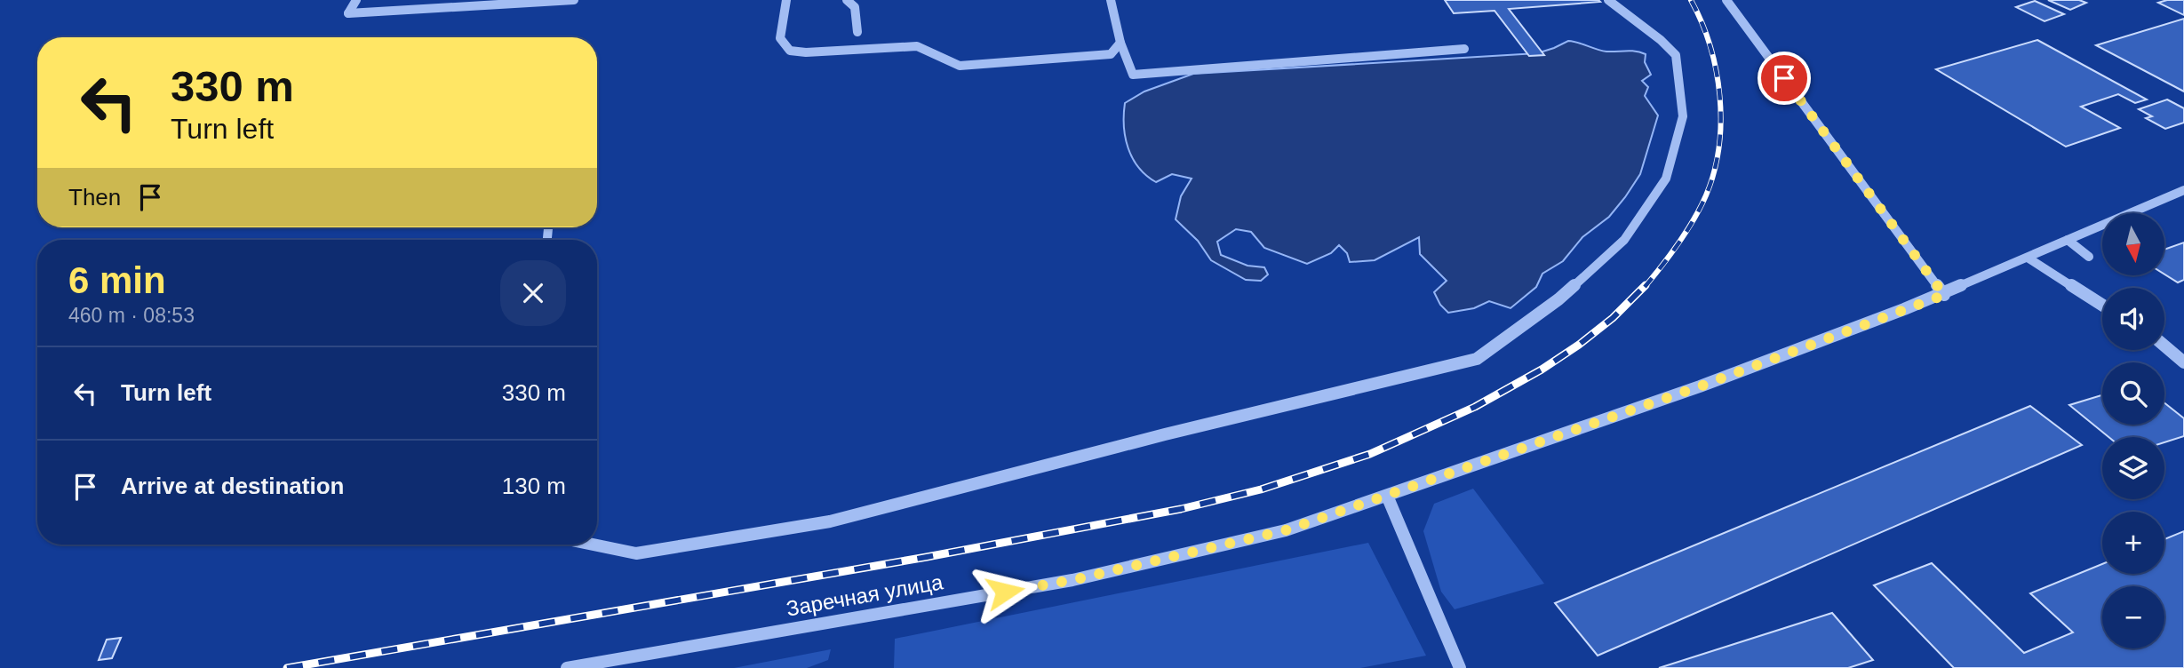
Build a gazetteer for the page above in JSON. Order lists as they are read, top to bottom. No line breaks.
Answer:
{"streets":{"street":["Заречная улица"]},"north":"bottom","page":{"turn":["330 m","Turn left"],"then":"Then","map_buttons":["+","−"],"heading":["6 min","460 m · 08:53"],"list":[{"name":"Turn left","value":"330 m"},{"name":"Arrive at destination","value":"130 m"}]}}
